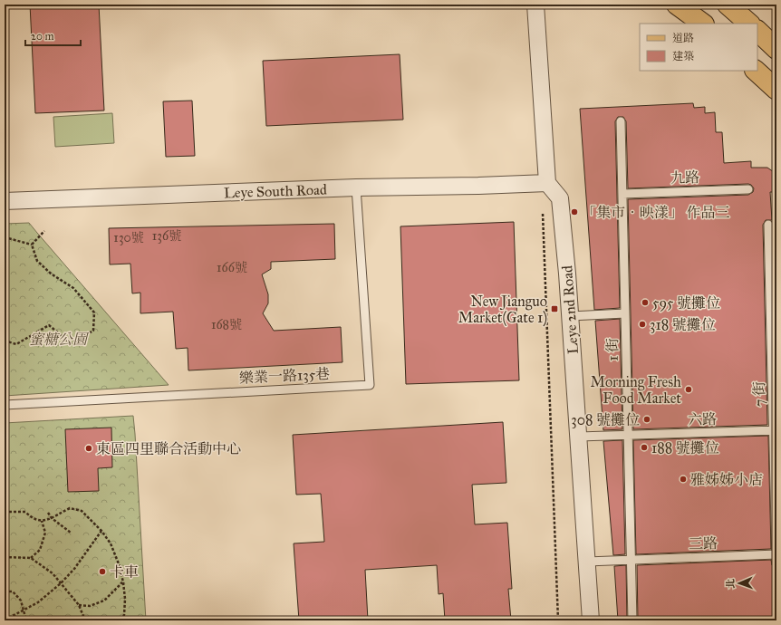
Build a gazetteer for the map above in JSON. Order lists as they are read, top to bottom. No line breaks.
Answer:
{"streets":{"street":["Leye South Road","Leye 2nd Road"],"lane":["九路","1 街","樂業一路135巷","7 街","六路","三路"]},"crossings":[["九路","1 街"],["Leye South Road","Leye 2nd Road"],["Leye South Road","樂業一路135巷"],["Leye 2nd Road","六路"],["Leye 2nd Road","三路"],["1 街","六路"],["1 街","三路"],["7 街","六路"],["7 街","三路"]],"parks":["蜜糖公園"],"places":{"other":["「集市‧映漾」 作品三","595 號攤位","318 號攤位","Morning Fresh Food Market","308 號攤位","188 號攤位","東區四里聯合活動中心","雅姊姊小店","卡車"],"transit":["New Jianguo Market(Gate 1)"]},"house_numbers":["136號","130號","166號","168號"],"legend":["道路","建築"],"scale_bar":"20 m","north":"left"}
